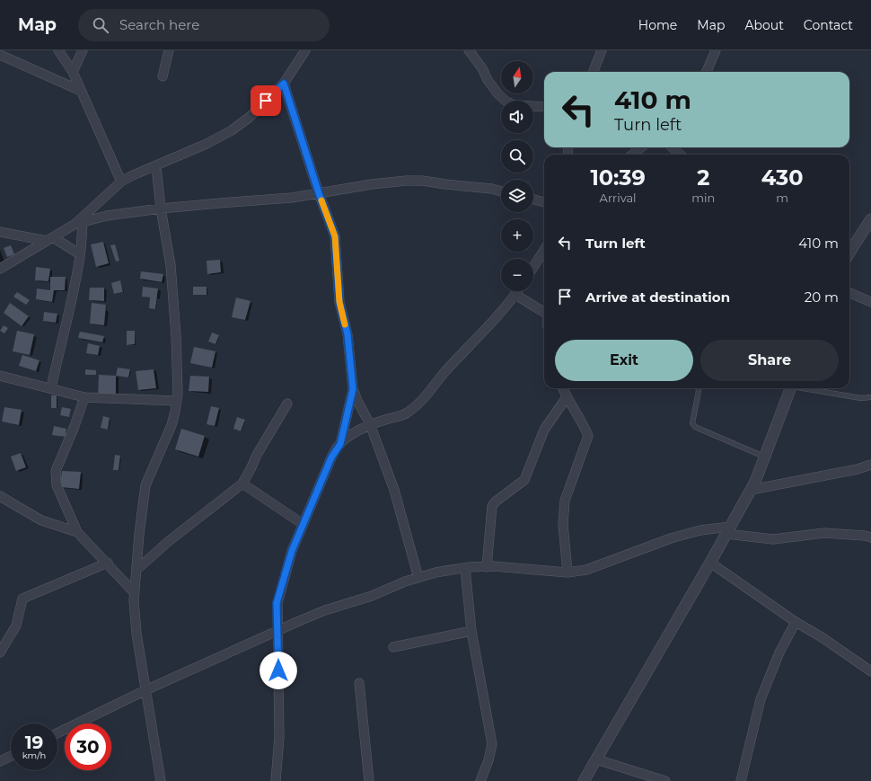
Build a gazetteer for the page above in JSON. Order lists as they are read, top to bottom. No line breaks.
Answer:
{"north":"top","page":{"header":"Map","search":"Search here","nav":["Home","Map","About","Contact"],"map_buttons":["+","−"],"turn":["410 m","Turn left"],"eta":["10:39","Arrival","2","min","430","m"],"list":[{"name":"Turn left","value":"410 m"},{"name":"Arrive at destination","value":"20 m"}],"buttons":["Exit","Share"],"speed":"19 km/h","limit":"30"}}
